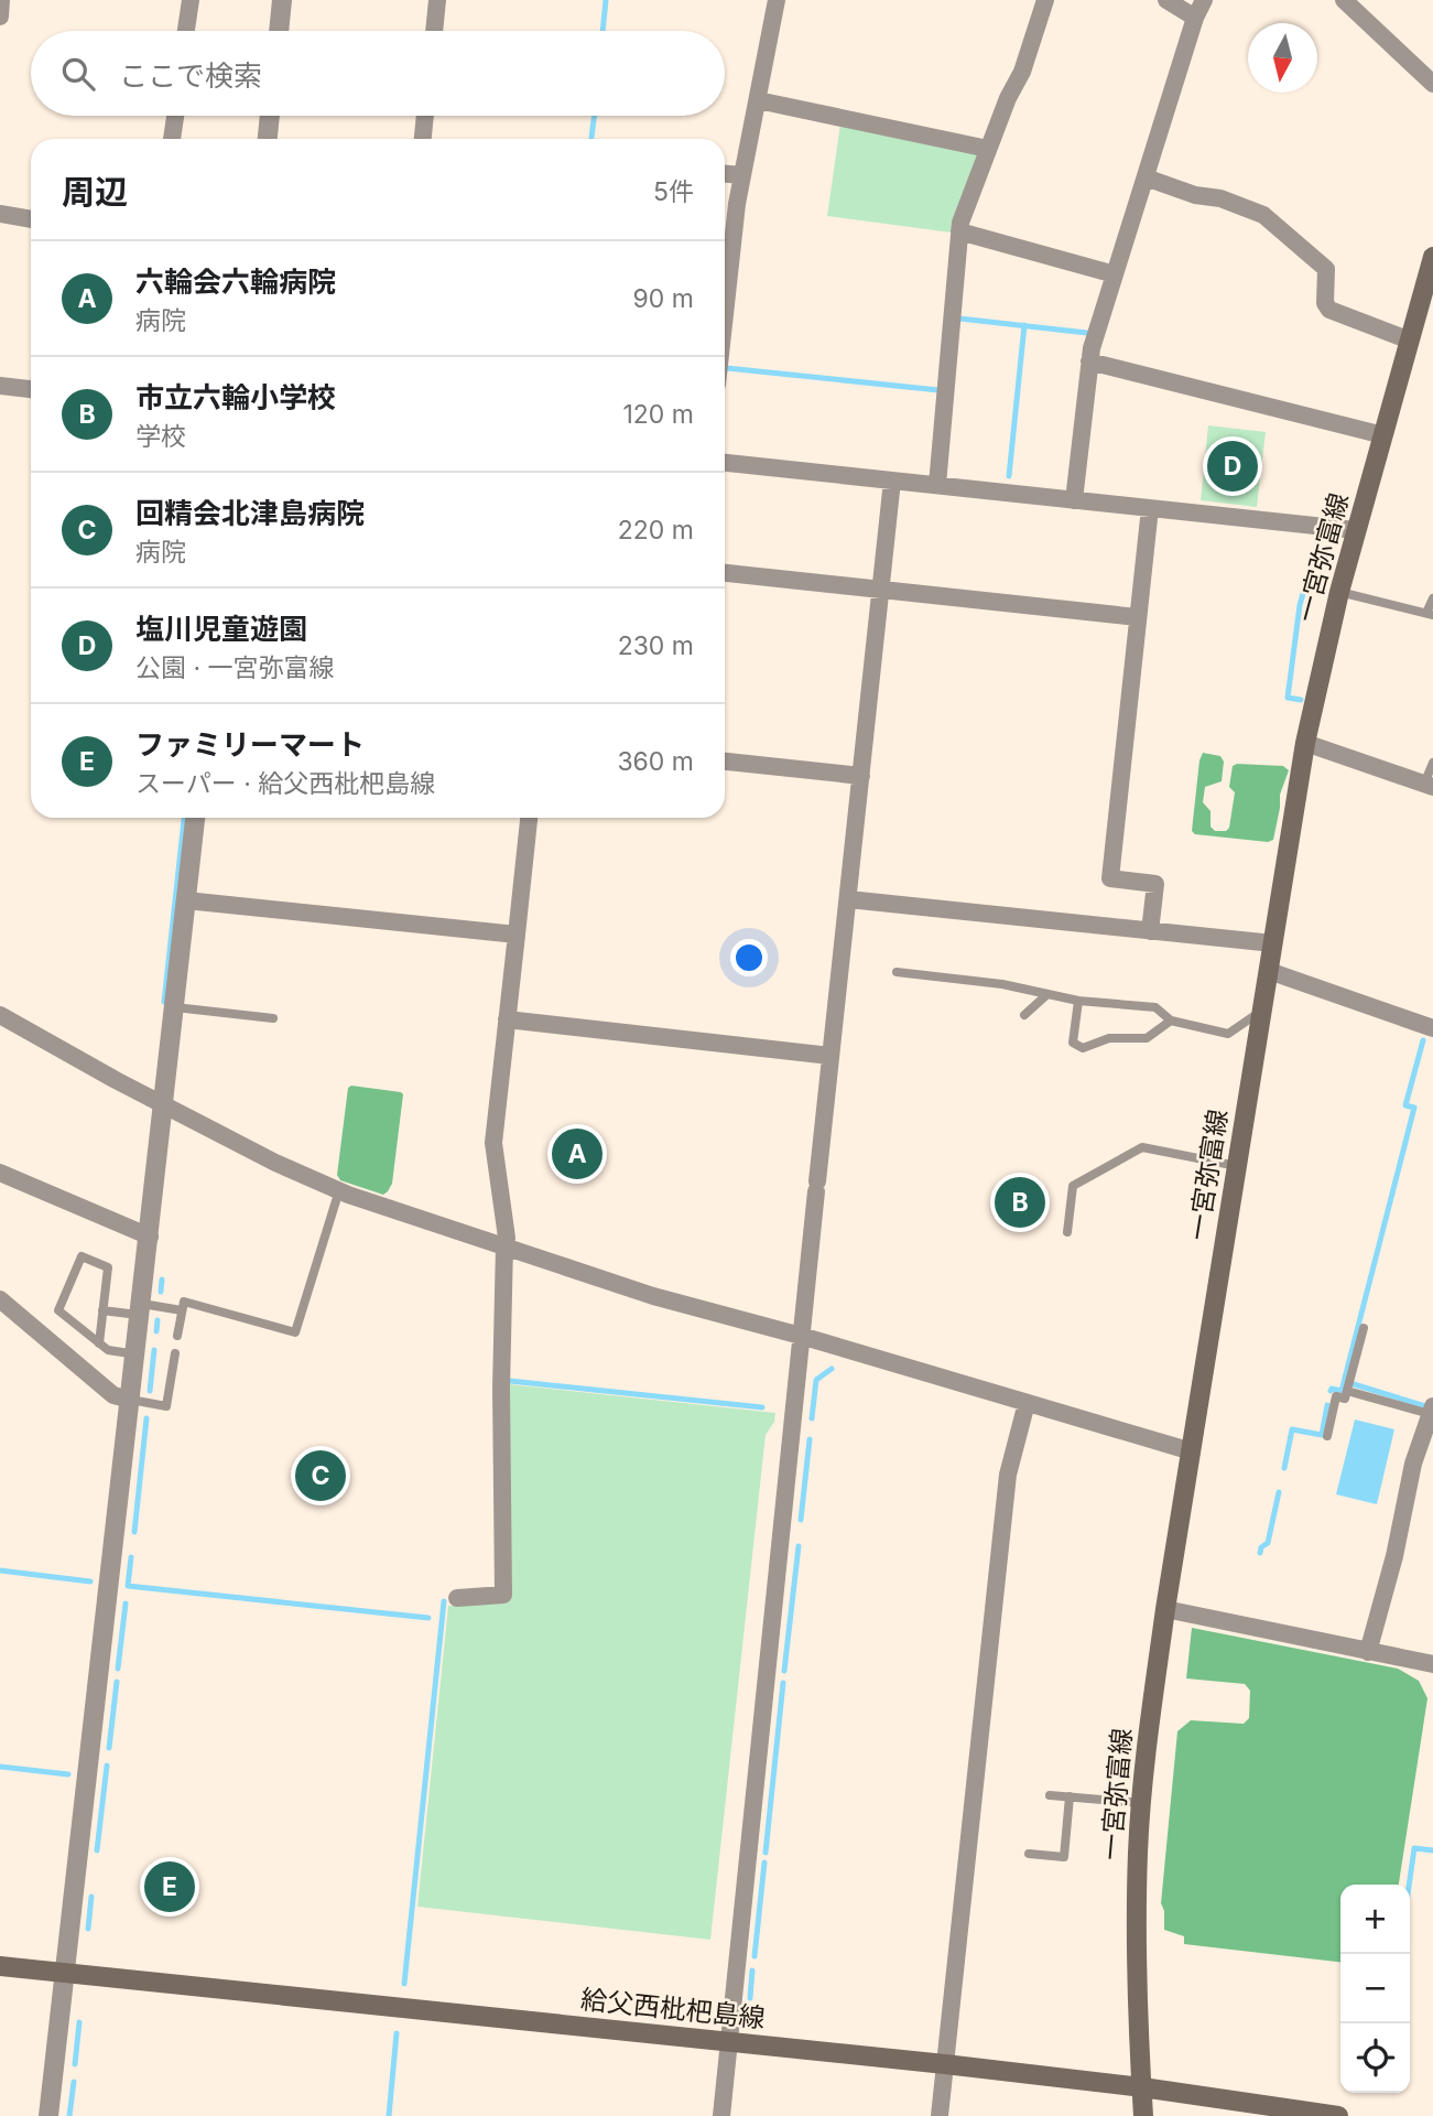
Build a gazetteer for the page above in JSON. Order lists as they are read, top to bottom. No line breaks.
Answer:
{"streets":{"main road":["一宮弥富線","給父西枇杷島線"]},"crossings":[["一宮弥富線","給父西枇杷島線"]],"north":"bottom","page":{"search":"ここで検索","heading":["周辺","5件"],"list":[{"mark":"A","name":"六輪会六輪病院","note":"病院","value":"90 m"},{"mark":"B","name":"市立六輪小学校","note":"学校","value":"120 m"},{"mark":"C","name":"回精会北津島病院","note":"病院","value":"220 m"},{"mark":"D","name":"塩川児童遊園","note":"公園 · 一宮弥富線","value":"230 m"},{"mark":"E","name":"ファミリーマート","note":"スーパー · 給父西枇杷島線","value":"360 m"}],"pins":["D","A","B","C","E"],"map_buttons":["+","−"]}}
